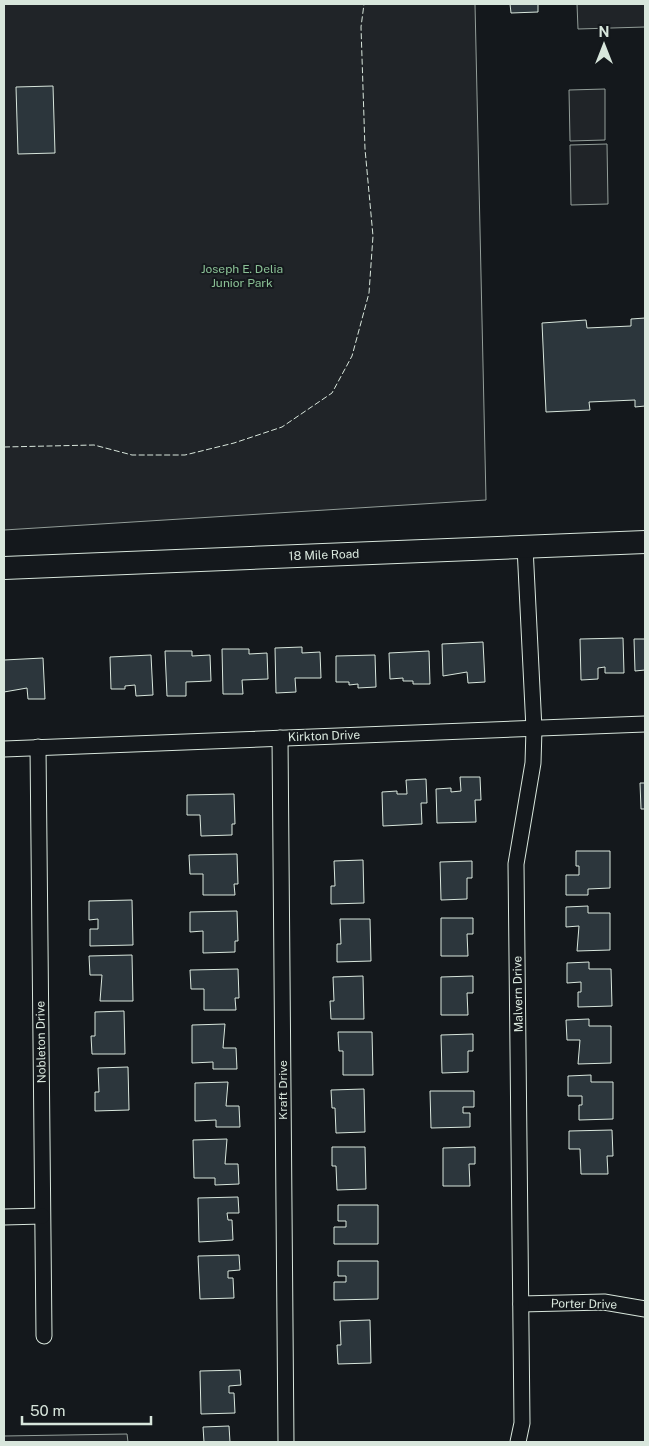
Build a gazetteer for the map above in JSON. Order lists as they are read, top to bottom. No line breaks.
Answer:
{"streets":{"main road":["18 Mile Road"],"street":["Kirkton Drive","Malvern Drive","Nobleton Drive","Kraft Drive","Porter Drive"]},"crossings":[["18 Mile Road","Malvern Drive"],["Kirkton Drive","Malvern Drive"],["Kirkton Drive","Nobleton Drive"],["Kirkton Drive","Kraft Drive"],["Malvern Drive","Porter Drive"]],"parks":["Joseph E. Delia Junior Park"],"scale_bar":"50 m","north":"top"}
